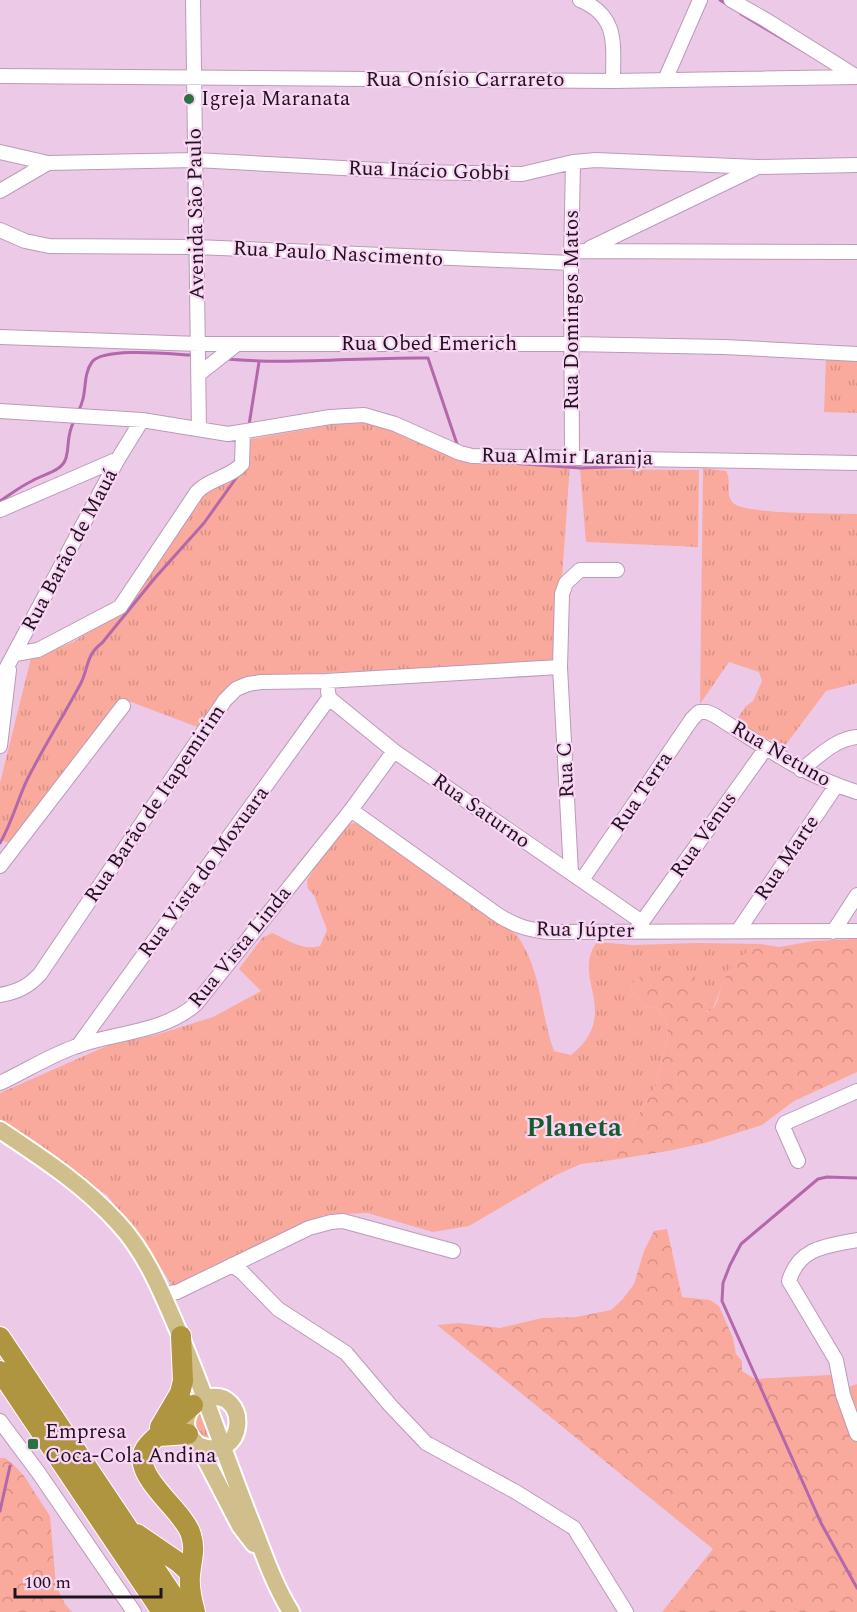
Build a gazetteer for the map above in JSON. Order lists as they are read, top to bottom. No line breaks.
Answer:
{"streets":{"street":["Rua Onísio Carrareto","Rua Inácio Gobbi","Avenida São Paulo","Rua Paulo Nascimento","Rua Domingos Matos","Rua Obed Emerich","Rua Almir Laranja","Rua Barão de Mauá","Rua Netuno","Rua C","Rua Terra","Rua Barão de Itapemirim","Rua Saturno","Rua Vênus","Rua Marte","Rua Vista do Moxuara","Rua Júpter","Rua Vista Linda"]},"crossings":[["Rua Onísio Carrareto","Avenida São Paulo"],["Rua Inácio Gobbi","Avenida São Paulo"],["Rua Inácio Gobbi","Rua Domingos Matos"],["Avenida São Paulo","Rua Paulo Nascimento"],["Avenida São Paulo","Rua Obed Emerich"],["Avenida São Paulo","Rua Almir Laranja"],["Rua Paulo Nascimento","Rua Domingos Matos"],["Rua Domingos Matos","Rua Obed Emerich"],["Rua Domingos Matos","Rua Almir Laranja"],["Rua Almir Laranja","Rua Barão de Mauá"],["Rua Netuno","Rua Terra"],["Rua Netuno","Rua Vênus"],["Rua Netuno","Rua Marte"],["Rua C","Rua Terra"],["Rua C","Rua Barão de Itapemirim"],["Rua C","Rua Saturno"],["Rua Terra","Rua Saturno"],["Rua Saturno","Rua Vênus"],["Rua Saturno","Rua Vista do Moxuara"],["Rua Saturno","Rua Júpter"],["Rua Saturno","Rua Vista Linda"],["Rua Vênus","Rua Júpter"],["Rua Marte","Rua Júpter"],["Rua Vista do Moxuara","Rua Vista Linda"],["Rua Júpter","Rua Vista Linda"]],"districts":["Planeta"],"places":{"other":["Igreja Maranata"],"transit":["Empresa Coca-Cola Andina"]},"scale_bar":"100 m"}
